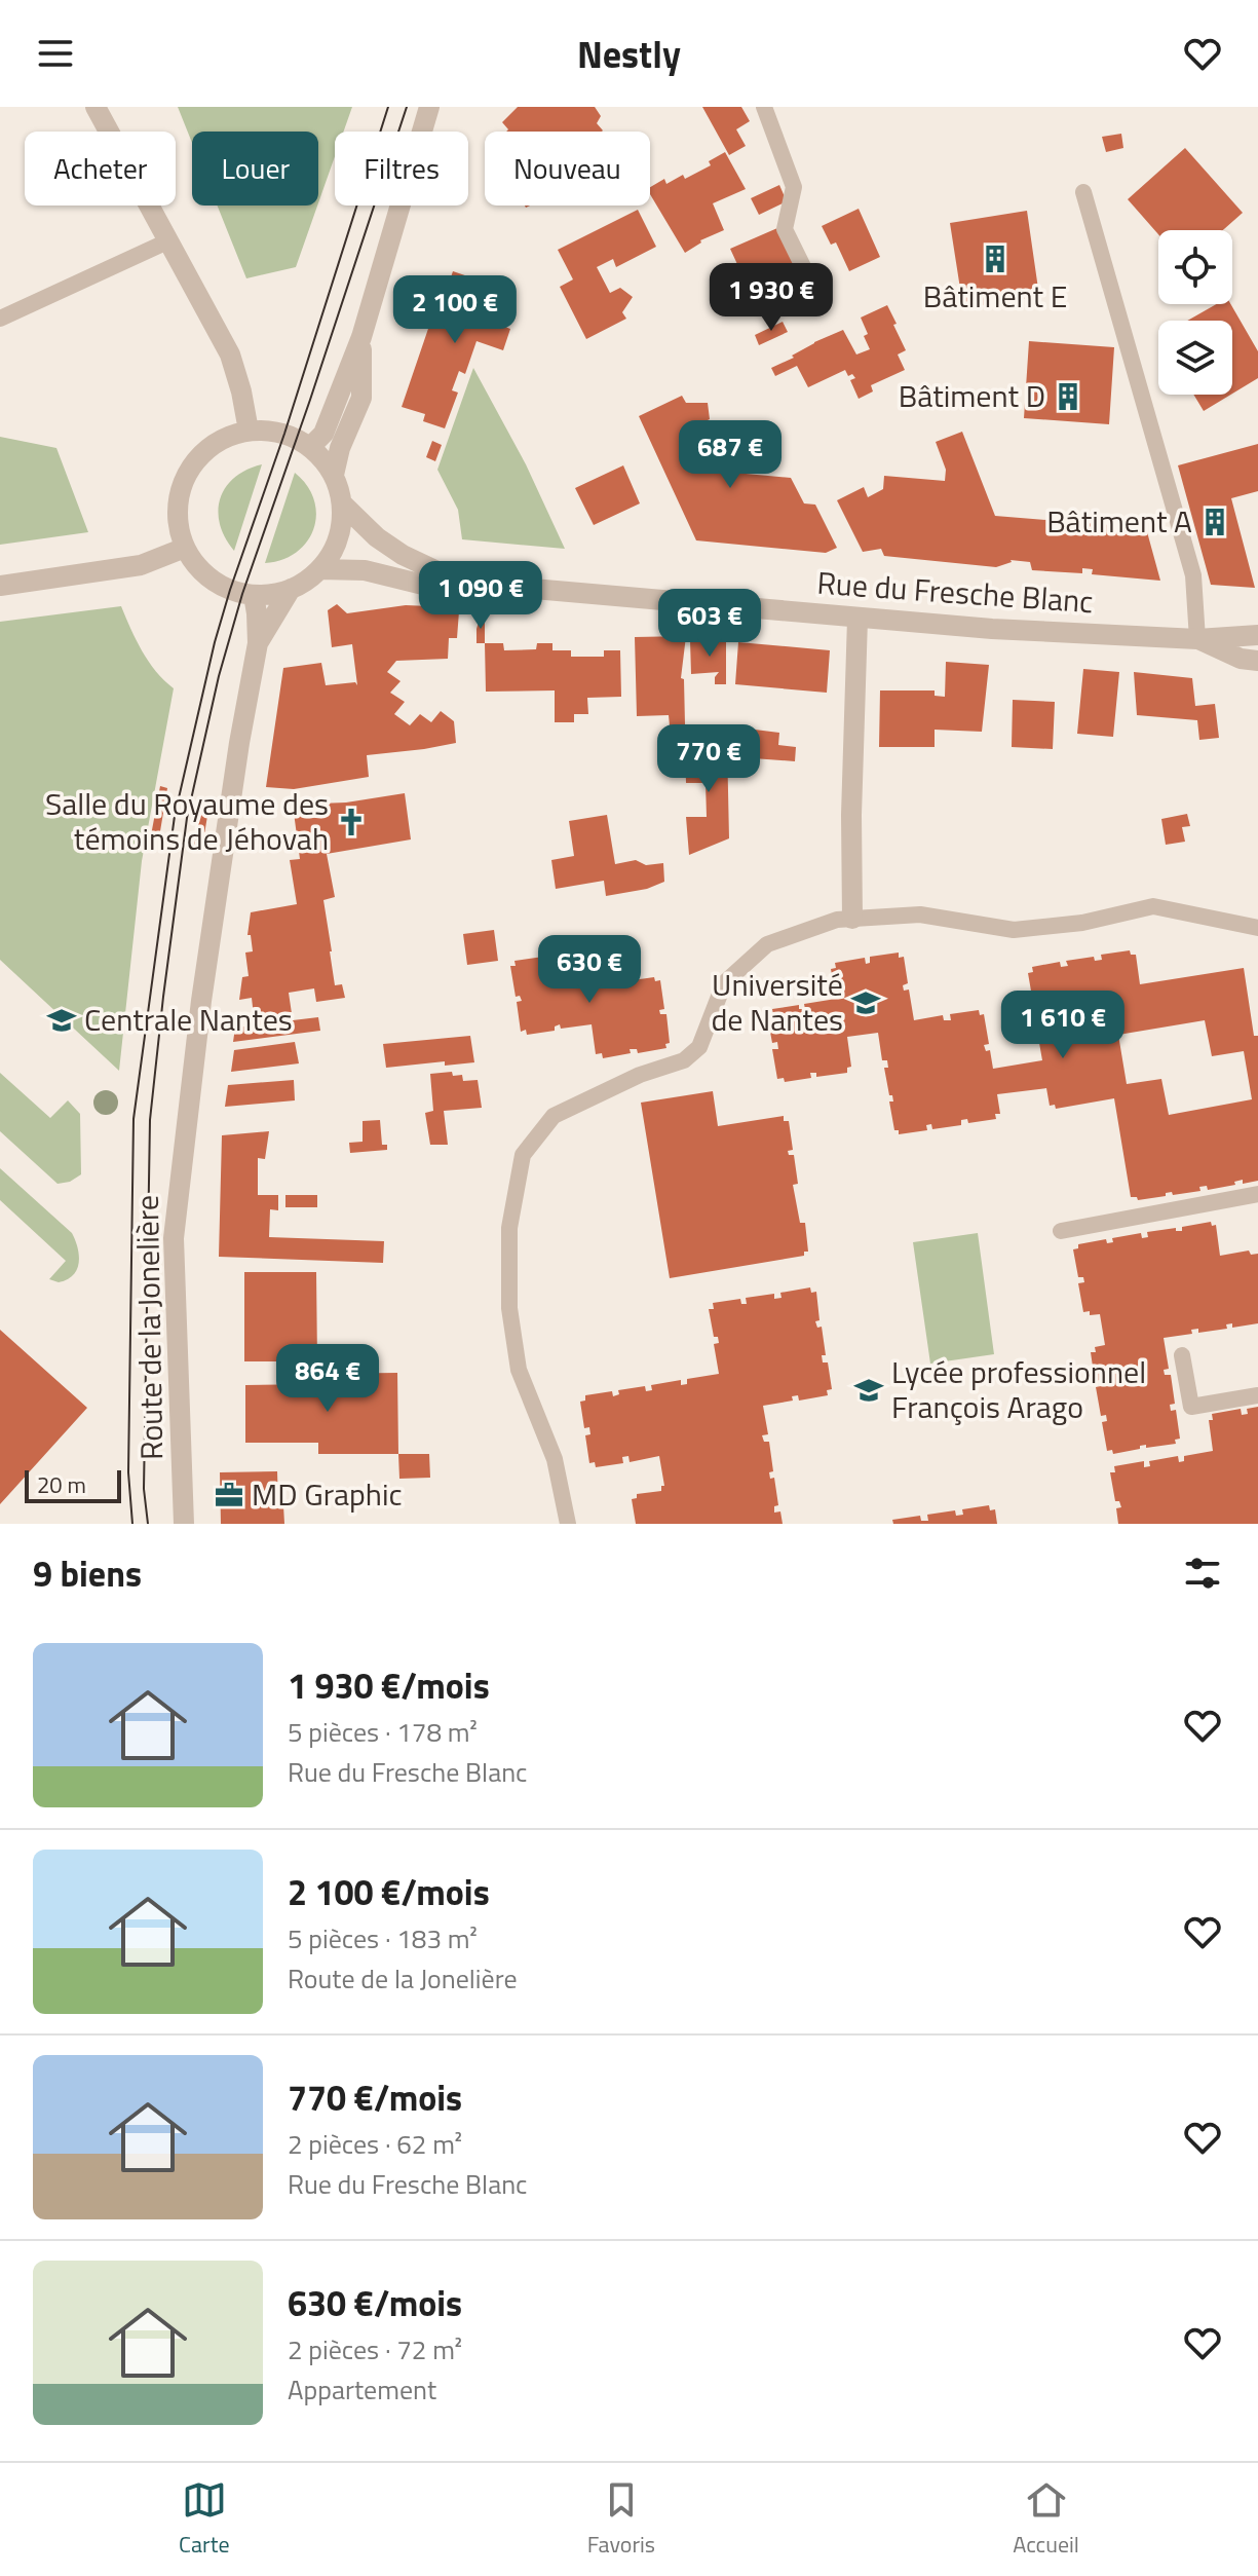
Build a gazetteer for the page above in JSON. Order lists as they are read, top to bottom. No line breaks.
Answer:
{"streets":{"street":["Rue du Fresche Blanc","Route de la Jonelière"]},"crossings":[["Rue du Fresche Blanc","Route de la Jonelière"]],"places":{"building":["Bâtiment E","Bâtiment D","Bâtiment A"],"church":["Salle du Royaume des témoins de Jéhovah"],"school or university":["Université de Nantes","Centrale Nantes","Lycée professionnel François Arago"],"office":["MD Graphic"]},"scale_bar":"20 m","page":{"header":"Nestly","chip":["Acheter","Louer","Filtres","Nouveau"],"price":["1 930 €","2 100 €","687 €","1 090 €","603 €","770 €","630 €","1 610 €","864 €"],"scale":"20 m","heading":"9 biens","list":[{"name":"1 930 €/mois","note":"5 pièces · 178 m² · Rue du Fresche Blanc"},{"name":"2 100 €/mois","note":"5 pièces · 183 m² · Route de la Jonelière"},{"name":"770 €/mois","note":"2 pièces · 62 m² · Rue du Fresche Blanc"},{"name":"630 €/mois","note":"2 pièces · 72 m² · Appartement"}],"tabs":["Carte","Favoris","Accueil"]}}
